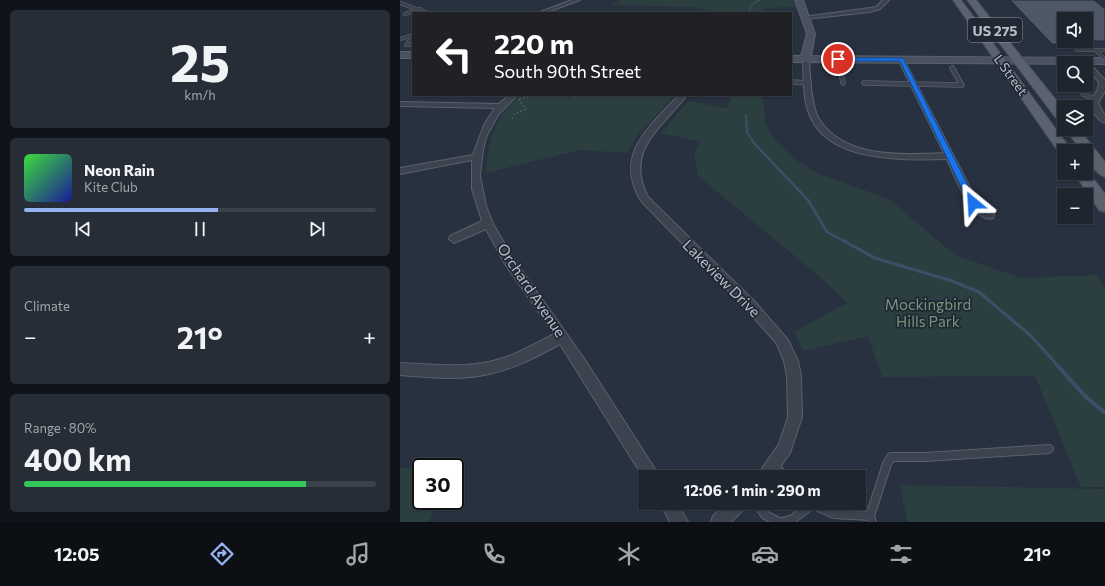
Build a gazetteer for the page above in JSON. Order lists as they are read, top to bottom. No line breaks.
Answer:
{"streets":{"main road":["US 275","L Street"],"street":["Lakeview Drive","Orchard Avenue"]},"parks":["Mockingbird Hills Park"],"page":{"tile":[["25","km/h"],"Climate",["Range · 80%","400 km"]],"map_buttons":["+","−"],"turn":["220 m","South 90th Street"],"song":["Neon Rain","Kite Club"],"heat":["−","21°","+"],"limit":"30","trip":"12:06 · 1 min · 290 m","tabs":["12:05","21°"]}}
